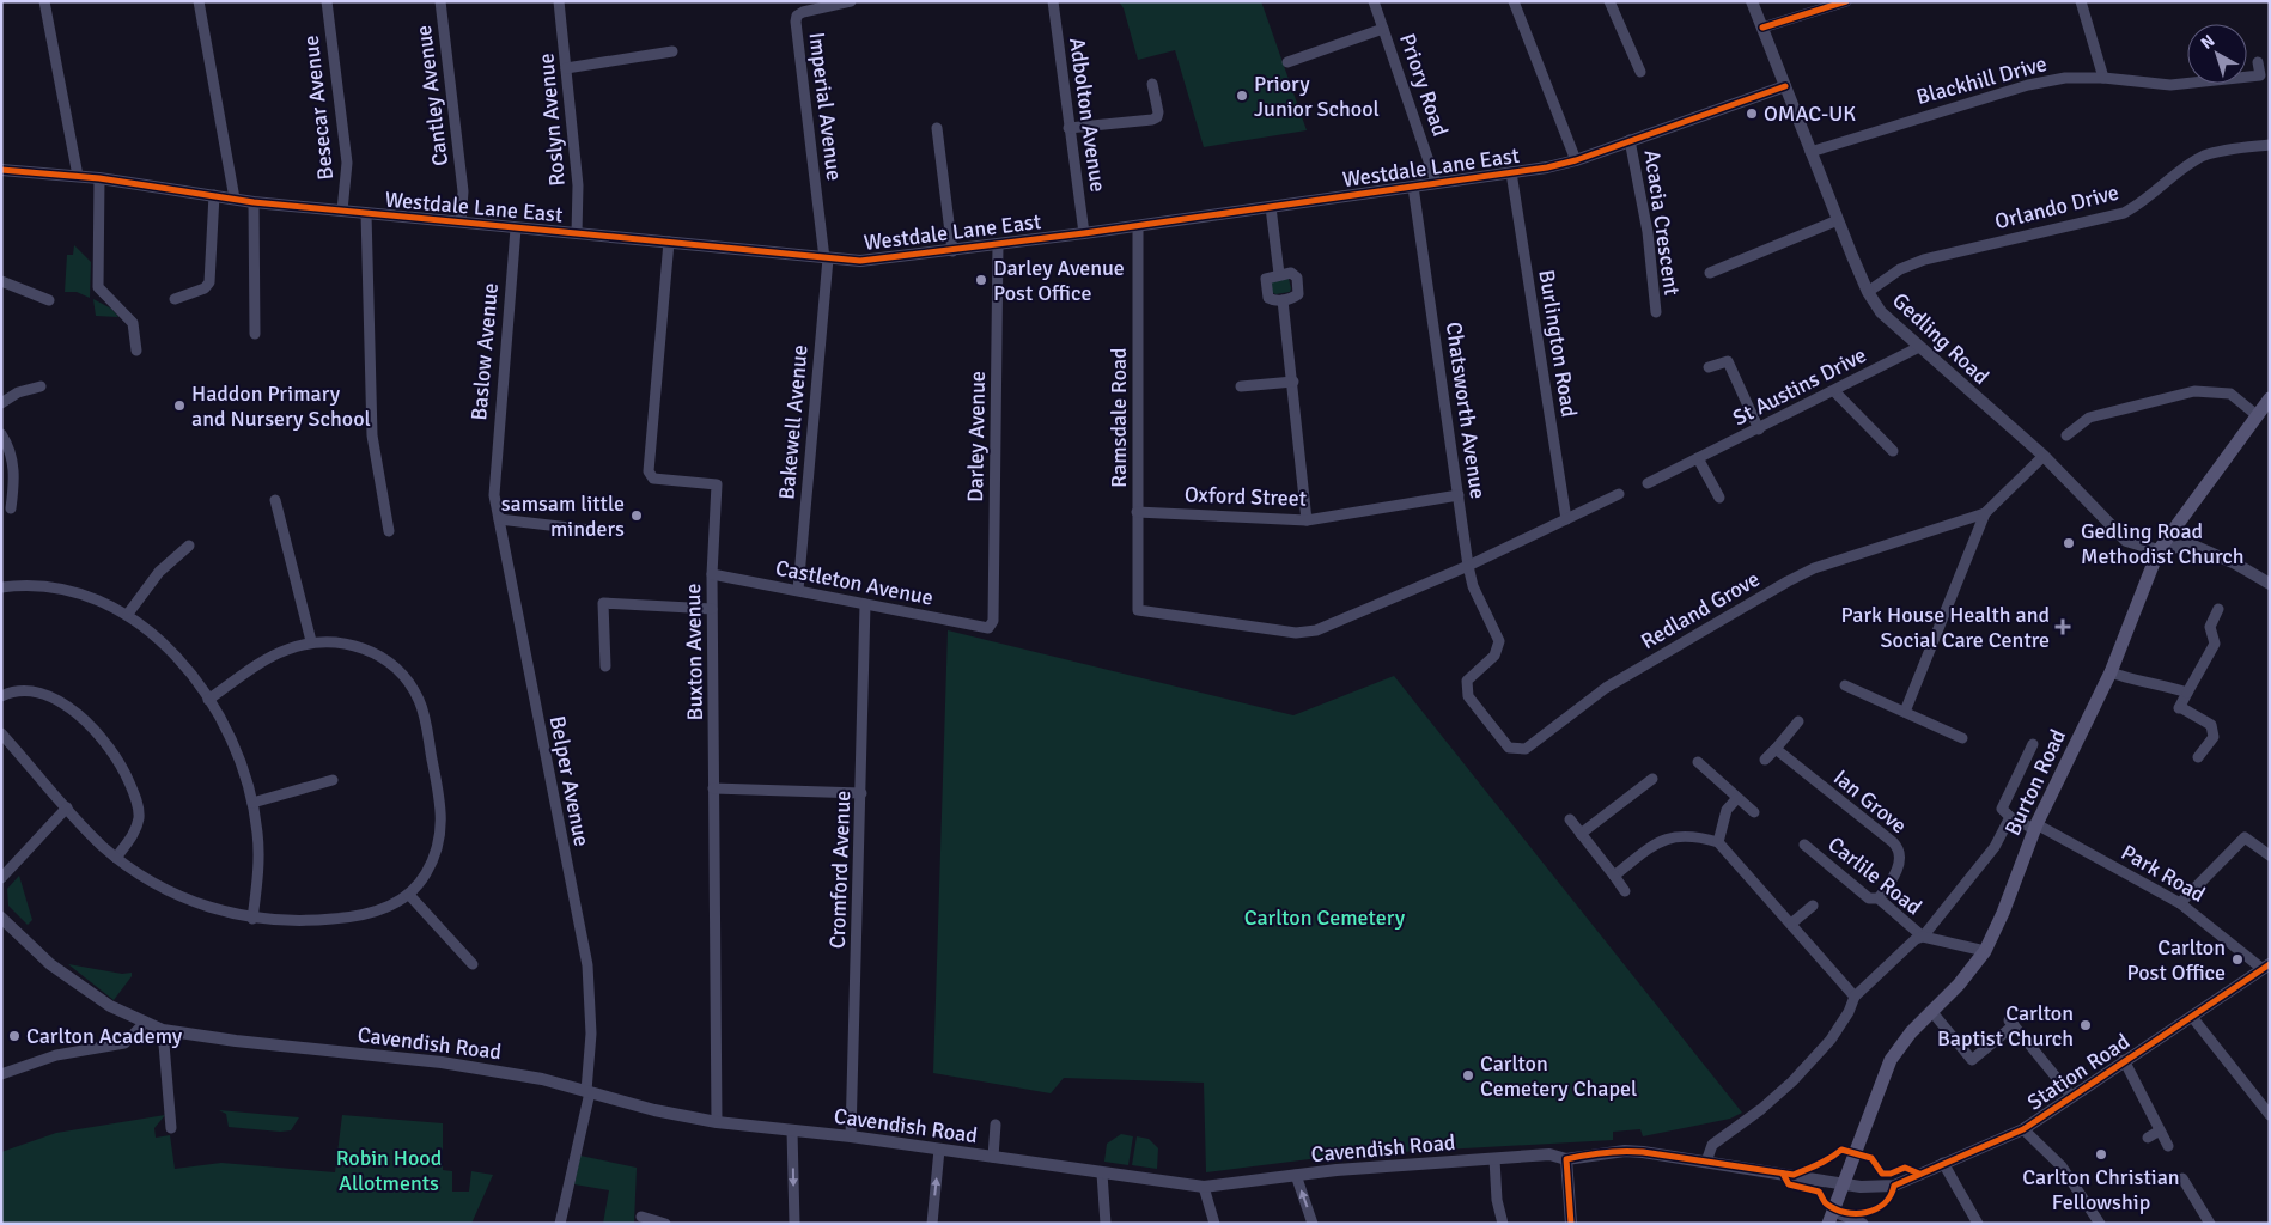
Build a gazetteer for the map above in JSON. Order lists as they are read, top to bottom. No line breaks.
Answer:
{"streets":{"main road":["Burton Road"],"street":["Blackhill Drive","Priory Road","Cantley Avenue","Imperial Avenue","Besecar Avenue","Adbolton Avenue","Roslyn Avenue","Westdale Lane East","Orlando Drive","Acacia Crescent","Gedling Road","Burlington Road","Baslow Avenue","St Austins Drive","Chatsworth Avenue","Ramsdale Road","Bakewell Avenue","Darley Avenue","Oxford Street","Castleton Avenue","Redland Grove","Buxton Avenue","Belper Avenue","Ian Grove","Cromford Avenue","Park Road","Carlile Road","Cavendish Road","Station Road"]},"crossings":[["Blackhill Drive","Gedling Road"],["Priory Road","Westdale Lane East"],["Cantley Avenue","Westdale Lane East"],["Imperial Avenue","Westdale Lane East"],["Imperial Avenue","Bakewell Avenue"],["Besecar Avenue","Westdale Lane East"],["Adbolton Avenue","Westdale Lane East"],["Roslyn Avenue","Westdale Lane East"],["Westdale Lane East","Acacia Crescent"],["Westdale Lane East","Gedling Road"],["Westdale Lane East","Burlington Road"],["Westdale Lane East","Baslow Avenue"],["Westdale Lane East","Chatsworth Avenue"],["Westdale Lane East","Ramsdale Road"],["Westdale Lane East","Bakewell Avenue"],["Westdale Lane East","Darley Avenue"],["Westdale Lane East","Buxton Avenue"],["Orlando Drive","Gedling Road"],["Gedling Road","St Austins Drive"],["Gedling Road","Redland Grove"],["Gedling Road","Burton Road"],["Baslow Avenue","Belper Avenue"],["Chatsworth Avenue","Ramsdale Road"],["Chatsworth Avenue","Oxford Street"],["Chatsworth Avenue","Redland Grove"],["Ramsdale Road","Oxford Street"],["Bakewell Avenue","Castleton Avenue"],["Darley Avenue","Castleton Avenue"],["Castleton Avenue","Buxton Avenue"],["Castleton Avenue","Cromford Avenue"],["Buxton Avenue","Cavendish Road"],["Belper Avenue","Cavendish Road"],["Burton Road","Park Road"],["Burton Road","Cavendish Road"],["Burton Road","Station Road"],["Ian Grove","Carlile Road"],["Cromford Avenue","Cavendish Road"],["Park Road","Station Road"],["Cavendish Road","Station Road"]],"parks":["Carlton Cemetery","Robin Hood Allotments"],"places":{"other":["Priory Junior School","OMAC-UK","Darley Avenue Post Office","Haddon Primary and Nursery School","samsam little minders","Gedling Road Methodist Church","Carlton Post Office","Carlton Baptist Church","Carlton Academy","Carlton Cemetery Chapel","Carlton Christian Fellowship"],"health":["Park House Health and Social Care Centre"]},"north":"top left"}
